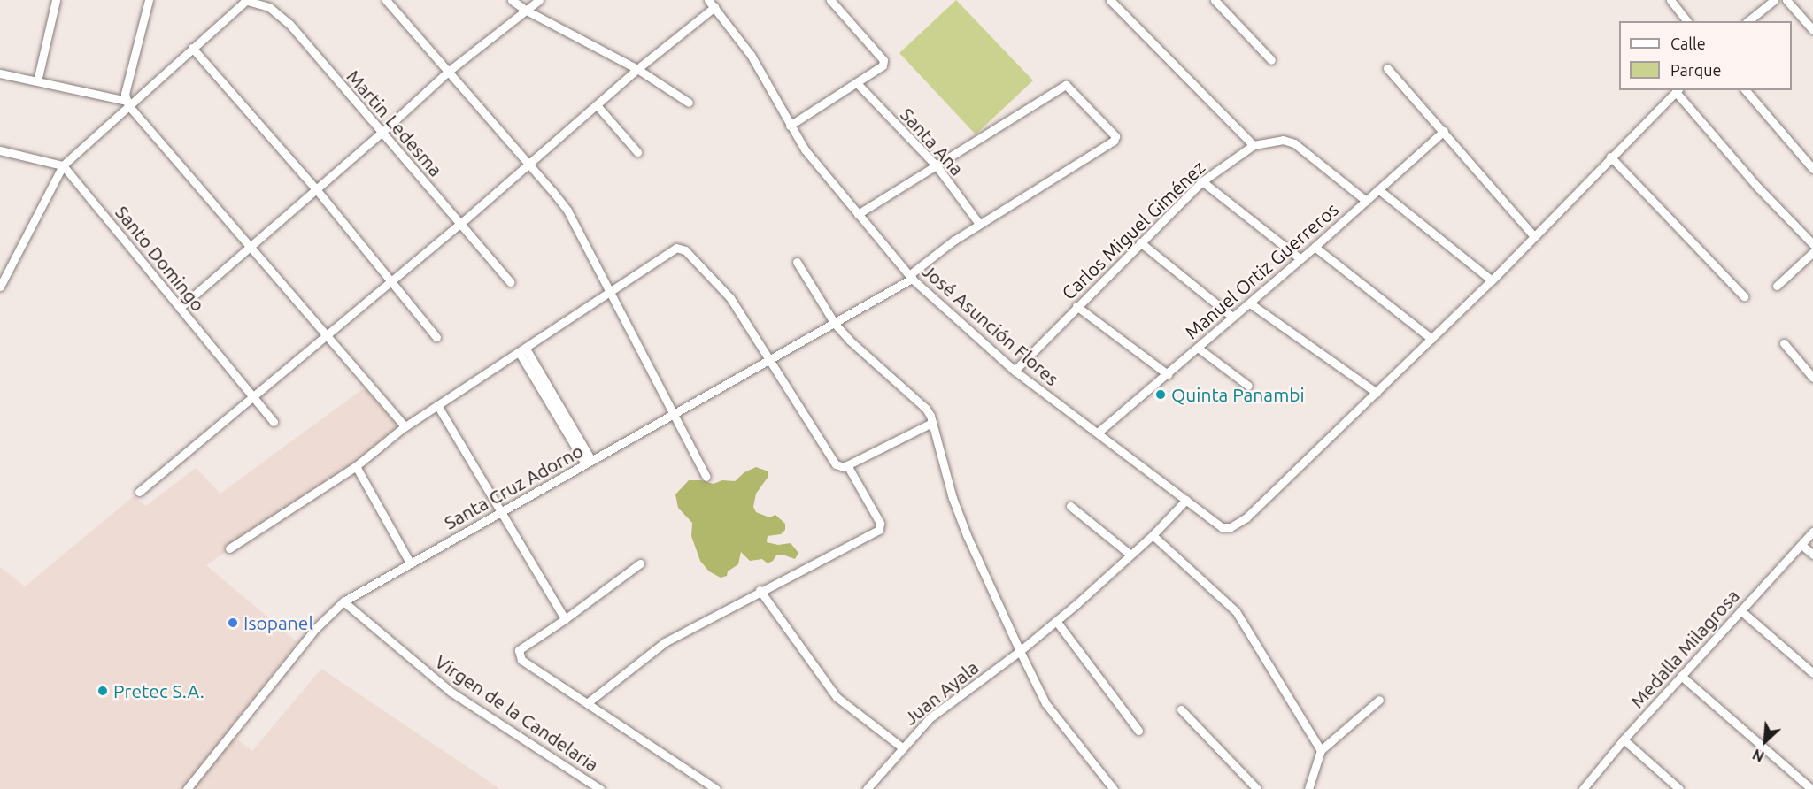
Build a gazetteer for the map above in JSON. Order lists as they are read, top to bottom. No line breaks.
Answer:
{"streets":{"street":["Martin Ledesma","Santa Ana","Carlos Miguel Giménez","Santo Domingo","Manuel Ortiz Guerreros","José Asunción Flores","Santa Cruz Adorno","Medalla Milagrosa","Juan Ayala","Virgen de la Candelaria"]},"crossings":[["Santa Ana","Santa Cruz Adorno"],["Carlos Miguel Giménez","Manuel Ortiz Guerreros"],["Carlos Miguel Giménez","José Asunción Flores"],["Manuel Ortiz Guerreros","José Asunción Flores"],["José Asunción Flores","Santa Cruz Adorno"],["José Asunción Flores","Juan Ayala"],["Santa Cruz Adorno","Virgen de la Candelaria"]],"places":["Quinta Panambi","Isopanel","Pretec S.A."],"legend":["Calle","Parque"],"north":"bottom left"}
